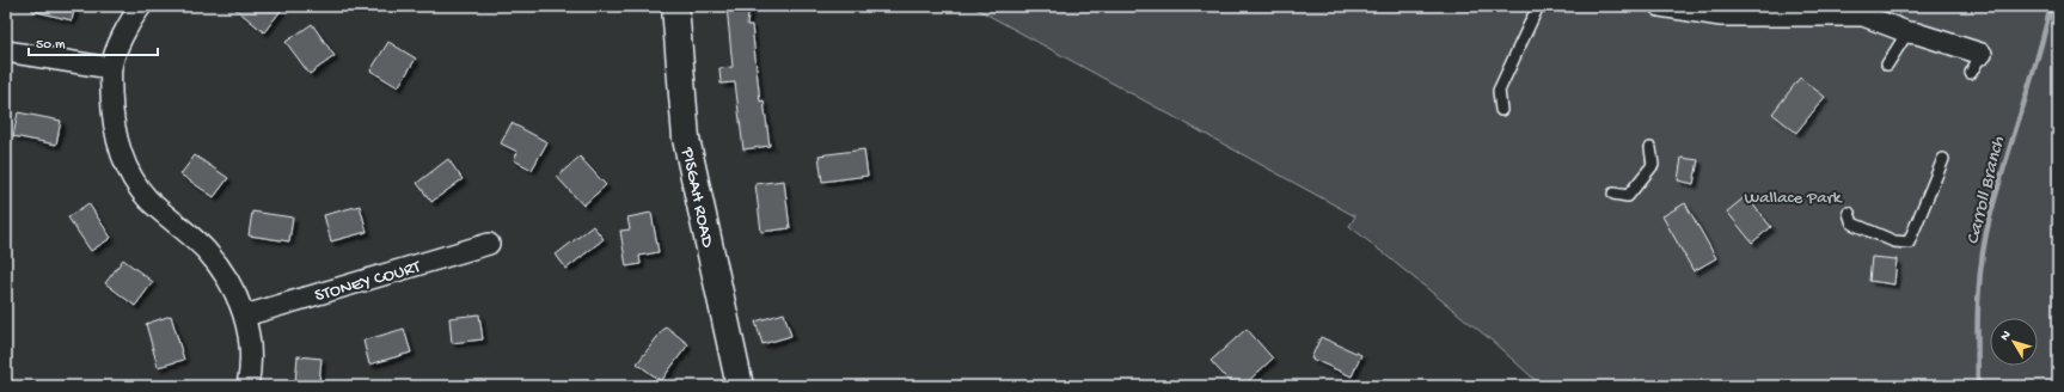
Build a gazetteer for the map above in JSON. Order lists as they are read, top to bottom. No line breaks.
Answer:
{"streets":{"street":["PISGAH ROAD","STONEY COURT"]},"water":["Carroll Branch"],"parks":["Wallace Park"],"scale_bar":"50 m","north":"top left"}
